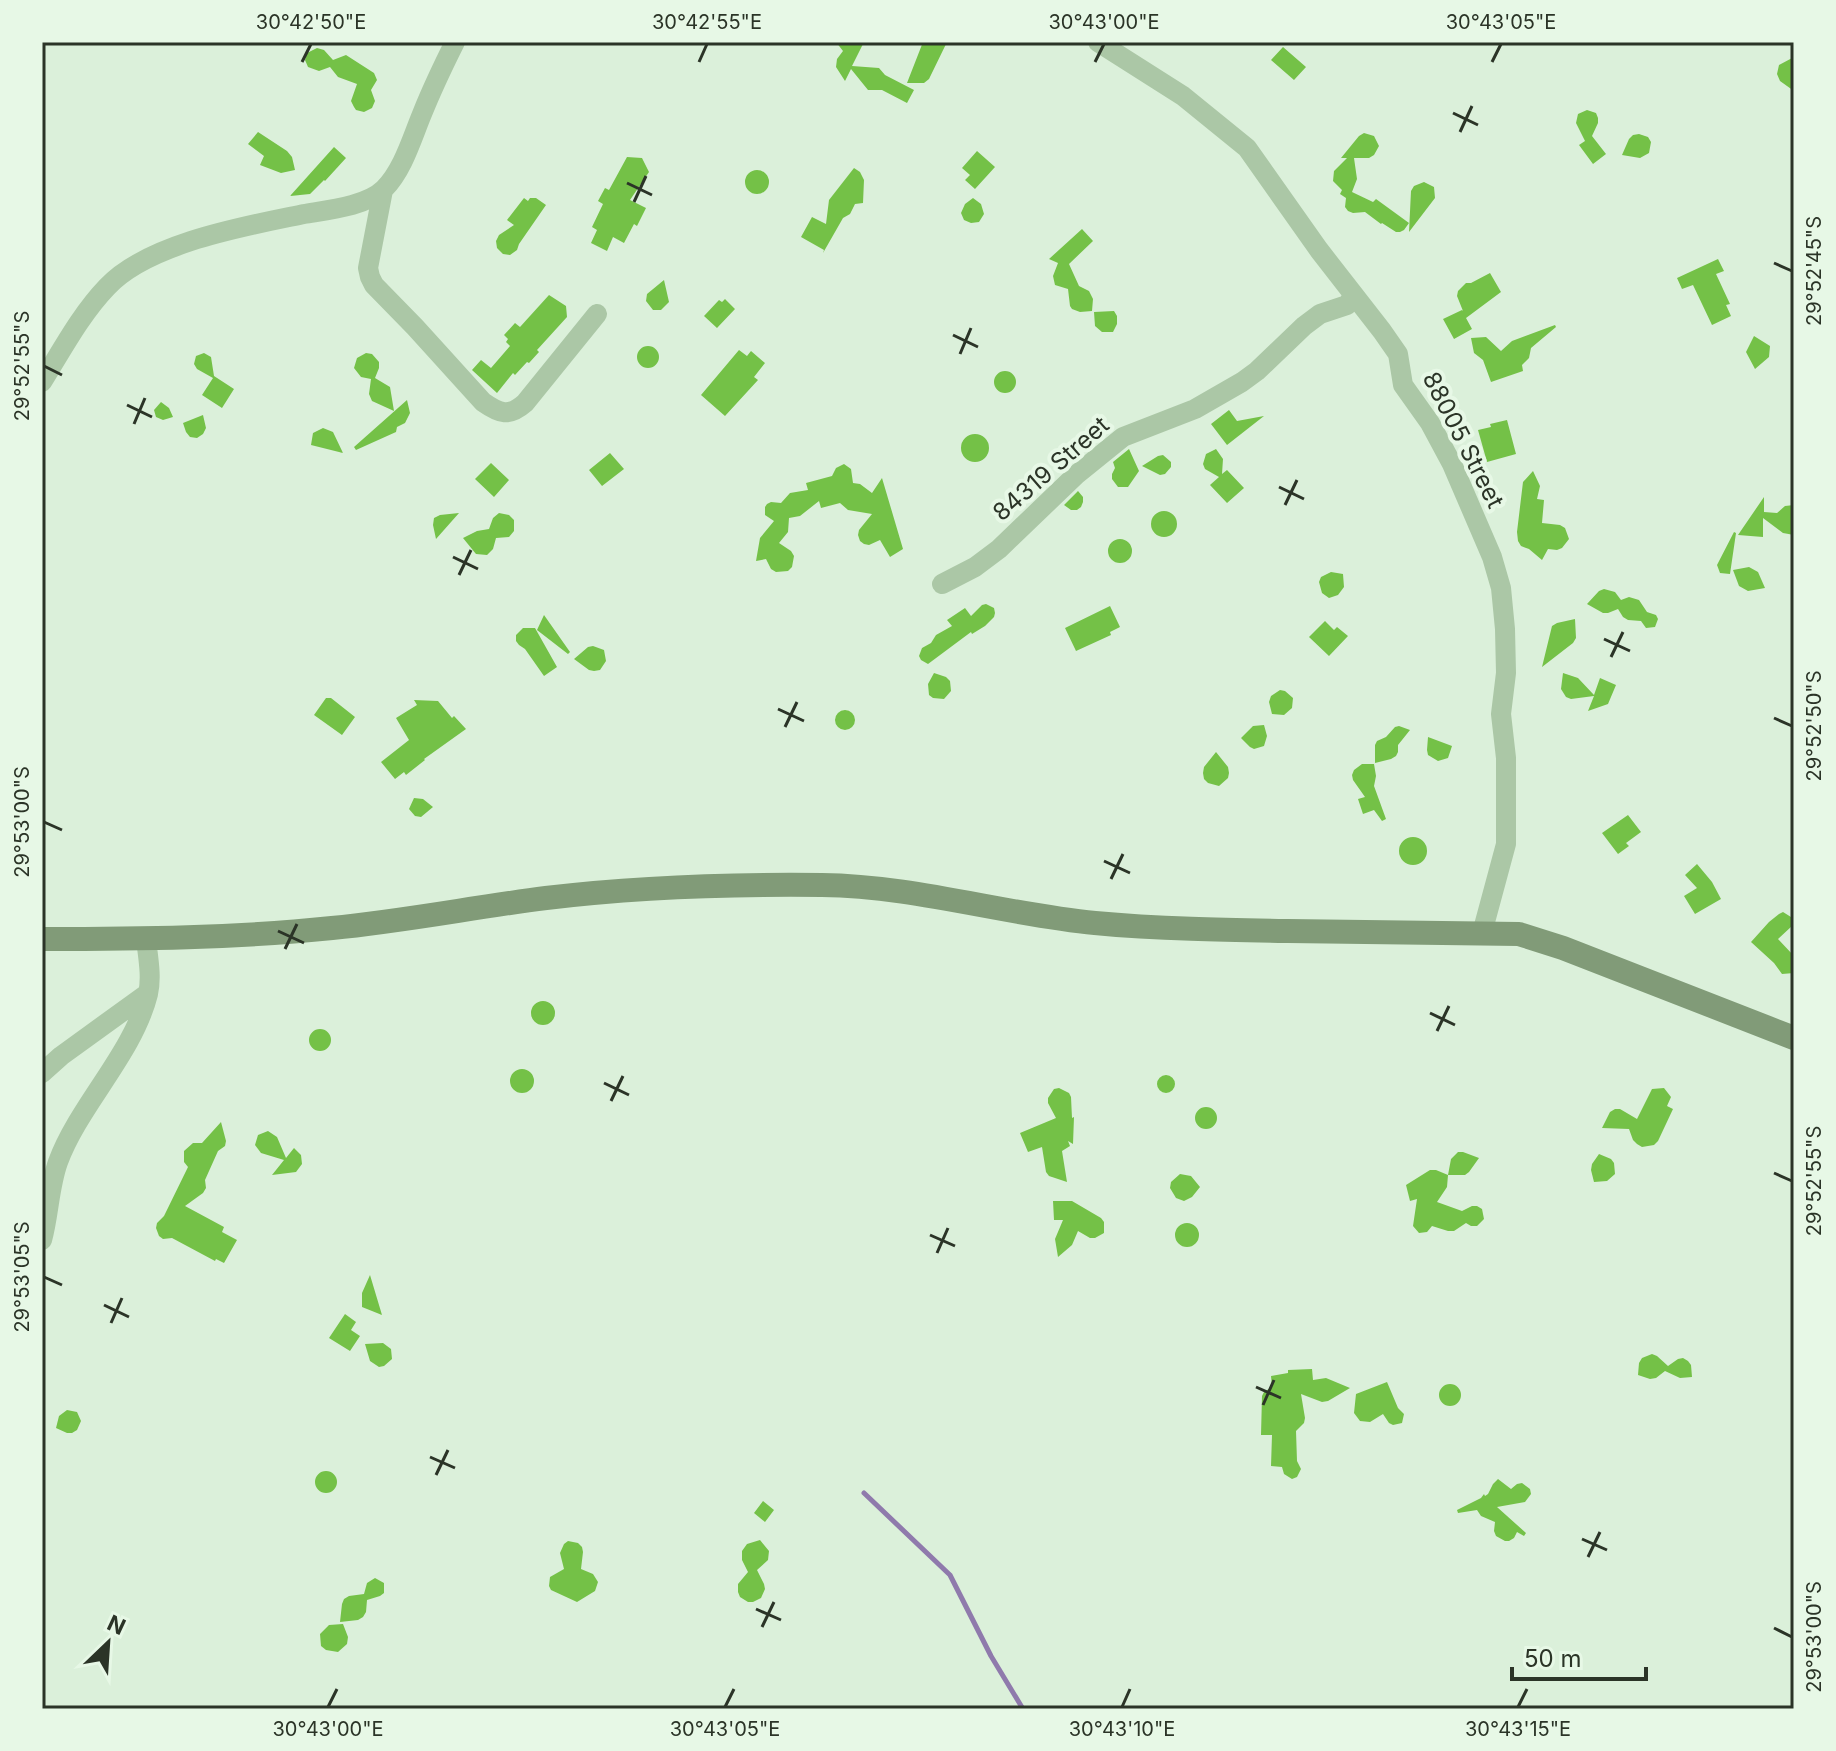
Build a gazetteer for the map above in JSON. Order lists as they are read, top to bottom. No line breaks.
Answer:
{"streets":{"street":["88005 Street","84319 Street"]},"crossings":[["88005 Street","84319 Street"]],"scale_bar":"50 m","north":"top right","coordinates":["30°42'50\"E","30°42'55\"E","30°43'00\"E","30°43'05\"E","29°52'45\"S","29°52'55\"S","29°52'50\"S","29°53'00\"S","29°53'05\"S","30°43'10\"E","30°43'15\"E"]}
